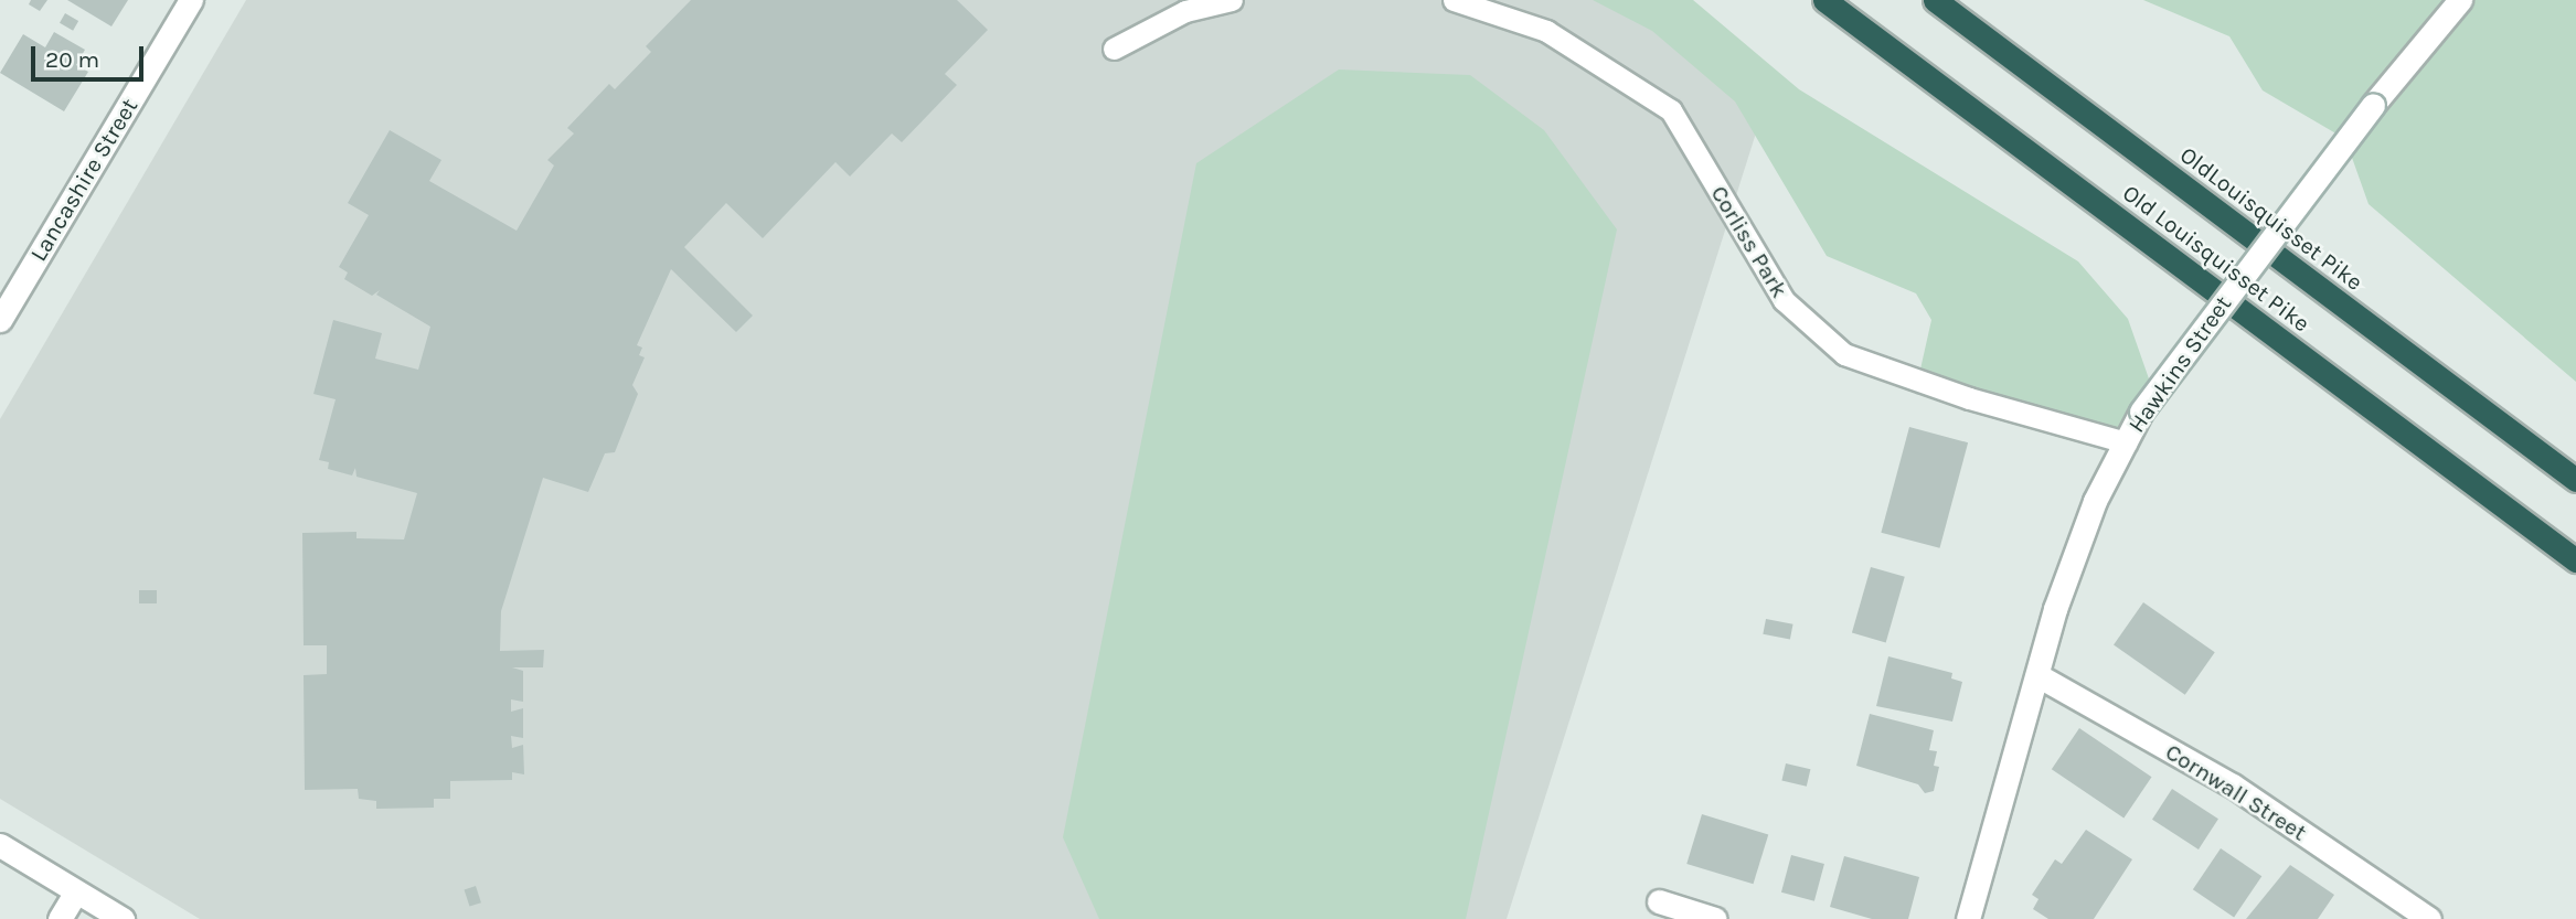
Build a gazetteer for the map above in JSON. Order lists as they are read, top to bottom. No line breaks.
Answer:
{"streets":{"highway":["OldLouisquisset Pike","Old Louisquisset Pike"],"street":["Lancashire Street","Hawkins Street","Cornwall Street"],"lane":["Corliss Park"]},"crossings":[["Corliss Park","Hawkins Street"],["Hawkins Street","Cornwall Street"]],"scale_bar":"20 m"}
